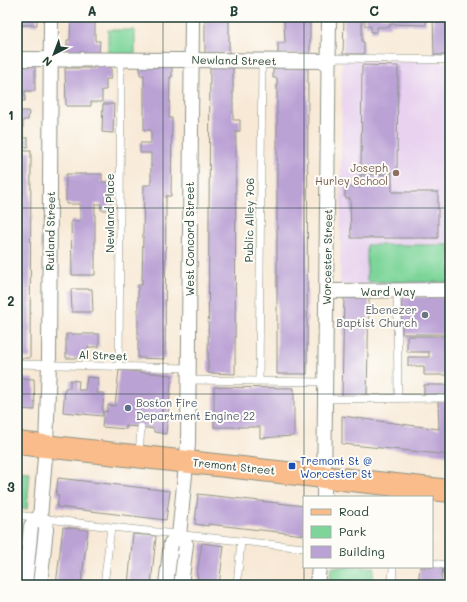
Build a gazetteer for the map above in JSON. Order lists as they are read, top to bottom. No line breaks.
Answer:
{"streets":{"main road":["Tremont Street"],"street":["Newland Street","Rutland Street","West Concord Street","Worcester Street","Ward Way"],"lane":["Newland Place","Public Alley 706","Al Street"]},"crossings":[["Newland Street","Newland Place"],["Newland Street","Public Alley 706"],["Newland Street","Rutland Street"],["Newland Street","West Concord Street"],["Newland Street","Worcester Street"],["Newland Place","Al Street"],["Public Alley 706","Al Street"],["Rutland Street","Al Street"],["Rutland Street","Tremont Street"],["West Concord Street","Al Street"],["West Concord Street","Tremont Street"],["Worcester Street","Ward Way"],["Worcester Street","Al Street"],["Worcester Street","Tremont Street"]],"places":{"other":["Joseph Hurley School","Ebenezer Baptist Church","Boston Fire Department Engine 22"],"transit":["Tremont St @ Worcester St"]},"legend":["Road","Park","Building"],"north":"bottom left","grid":{"columns":["A","B","C"],"rows":["1","2","3"]}}
